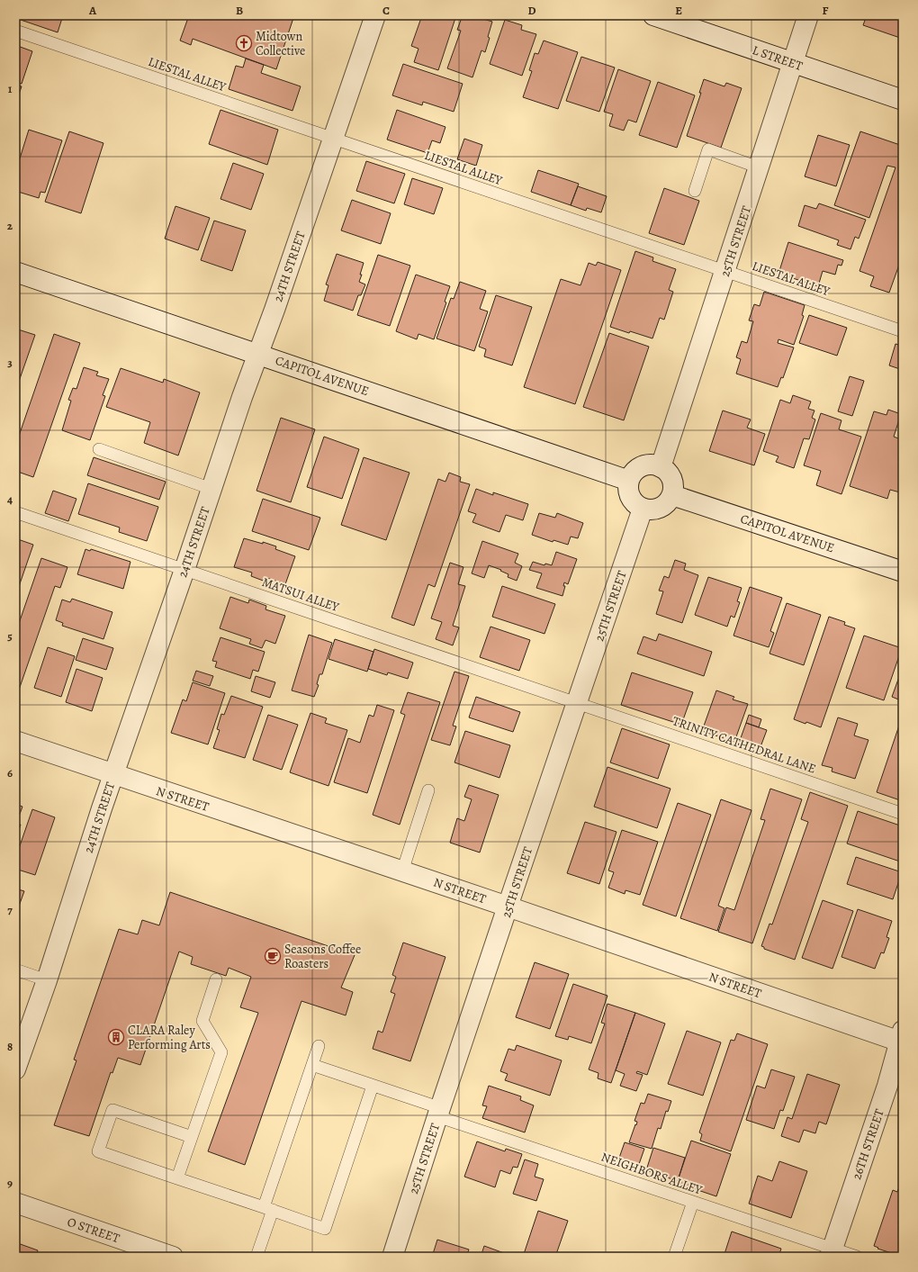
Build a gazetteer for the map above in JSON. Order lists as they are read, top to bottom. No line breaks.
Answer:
{"streets":{"street":["L STREET","25TH STREET","24TH STREET","CAPITOL AVENUE","N STREET","26TH STREET","O STREET"],"lane":["LIESTAL ALLEY","MATSUI ALLEY","TRINITY CATHEDRAL LANE","NEIGHBORS ALLEY"]},"crossings":[["L STREET","25TH STREET"],["LIESTAL ALLEY","25TH STREET"],["LIESTAL ALLEY","24TH STREET"],["25TH STREET","CAPITOL AVENUE"],["25TH STREET","MATSUI ALLEY"],["25TH STREET","TRINITY CATHEDRAL LANE"],["25TH STREET","N STREET"],["25TH STREET","NEIGHBORS ALLEY"],["24TH STREET","CAPITOL AVENUE"],["24TH STREET","MATSUI ALLEY"],["24TH STREET","N STREET"],["MATSUI ALLEY","TRINITY CATHEDRAL LANE"],["N STREET","26TH STREET"],["26TH STREET","NEIGHBORS ALLEY"]],"places":{"church":["Midtown Collective"],"cafe":["Seasons Coffee Roasters"],"building":["CLARA Raley Performing Arts"]},"grid":{"columns":["A","B","C","D","E","F"],"rows":["1","2","3","4","5","6","7","8","9"]}}
